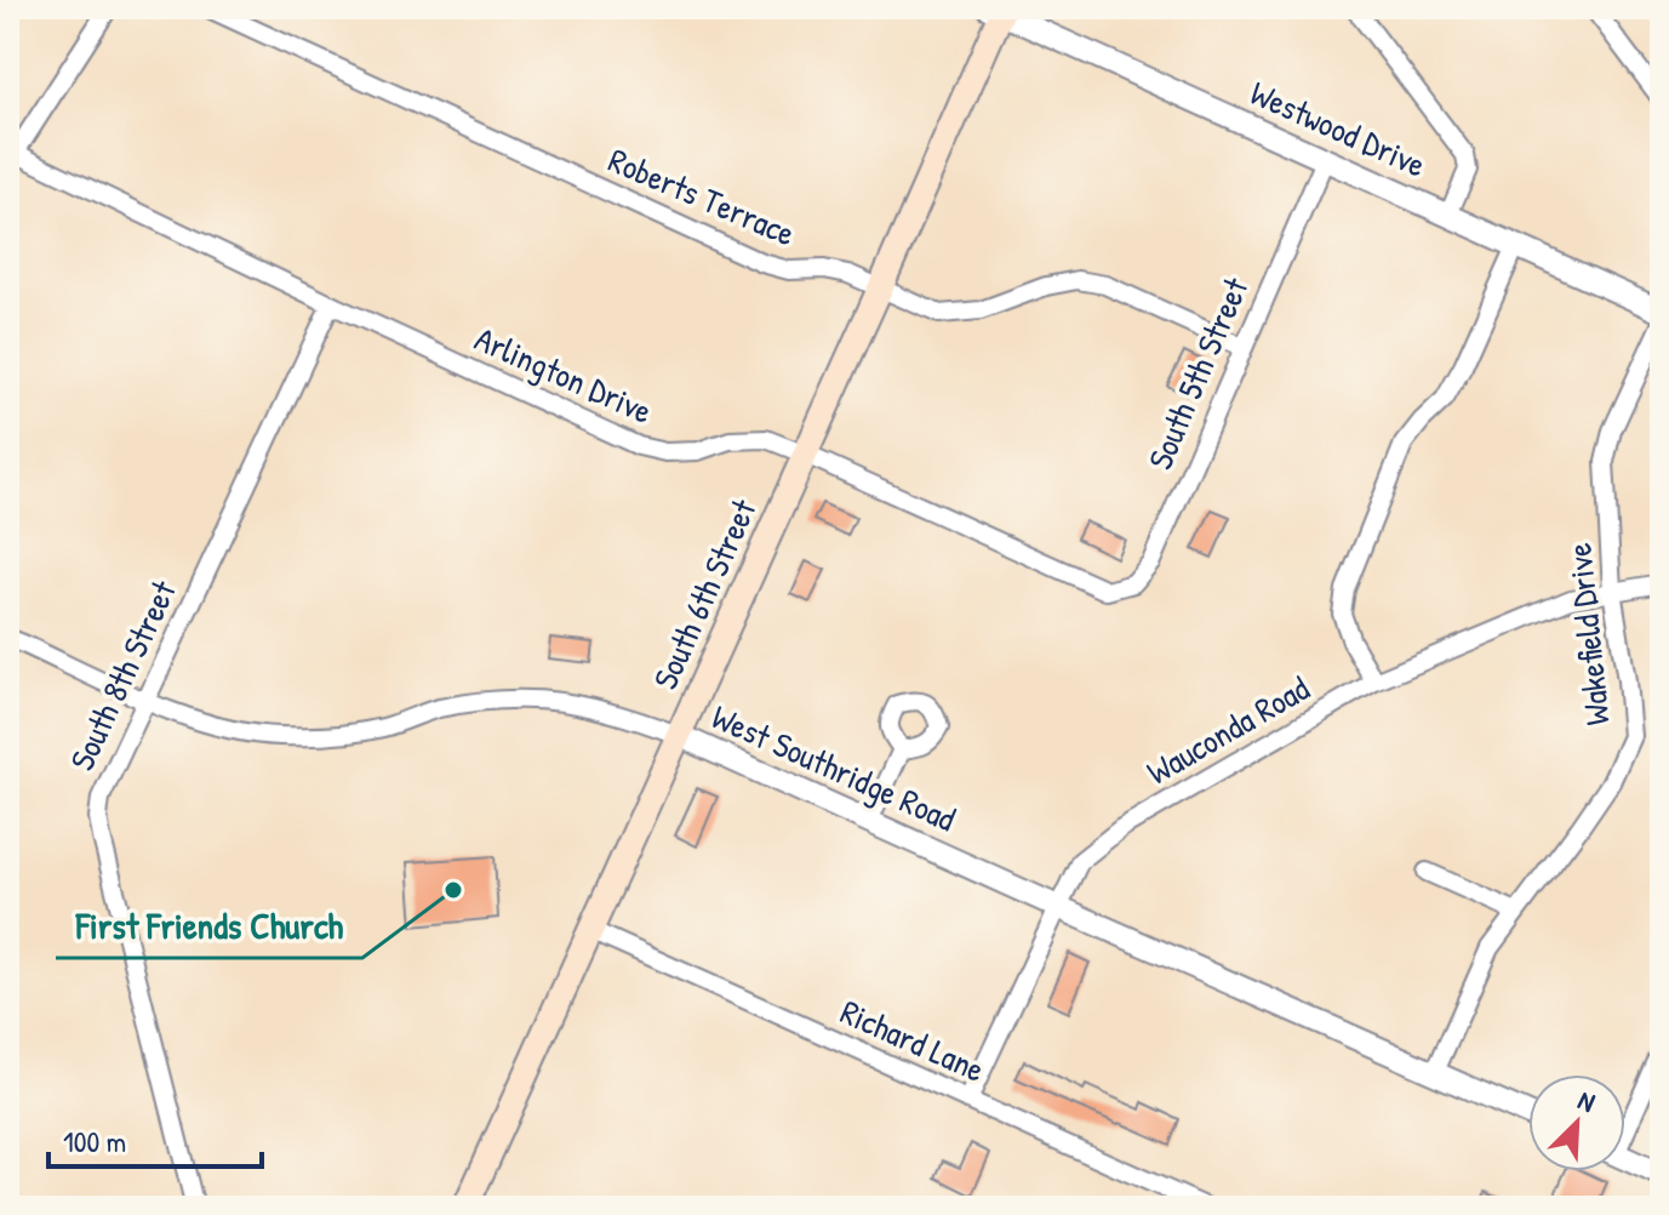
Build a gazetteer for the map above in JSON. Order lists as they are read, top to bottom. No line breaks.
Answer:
{"streets":{"main road":["South 6th Street"],"street":["Westwood Drive","Roberts Terrace","South 5th Street","Arlington Drive","Wakefield Drive","South 8th Street","Wauconda Road","West Southridge Road","Richard Lane"]},"crossings":[["Westwood Drive","South 5th Street"],["Westwood Drive","South 6th Street"],["Roberts Terrace","South 5th Street"],["Roberts Terrace","South 6th Street"],["South 5th Street","Arlington Drive"],["Arlington Drive","South 6th Street"],["Arlington Drive","South 8th Street"],["South 6th Street","West Southridge Road"],["South 6th Street","Richard Lane"],["Wakefield Drive","Wauconda Road"],["Wakefield Drive","West Southridge Road"],["South 8th Street","West Southridge Road"],["Wauconda Road","West Southridge Road"],["Wauconda Road","Richard Lane"]],"places":["First Friends Church"],"scale_bar":"100 m","north":"top right"}
